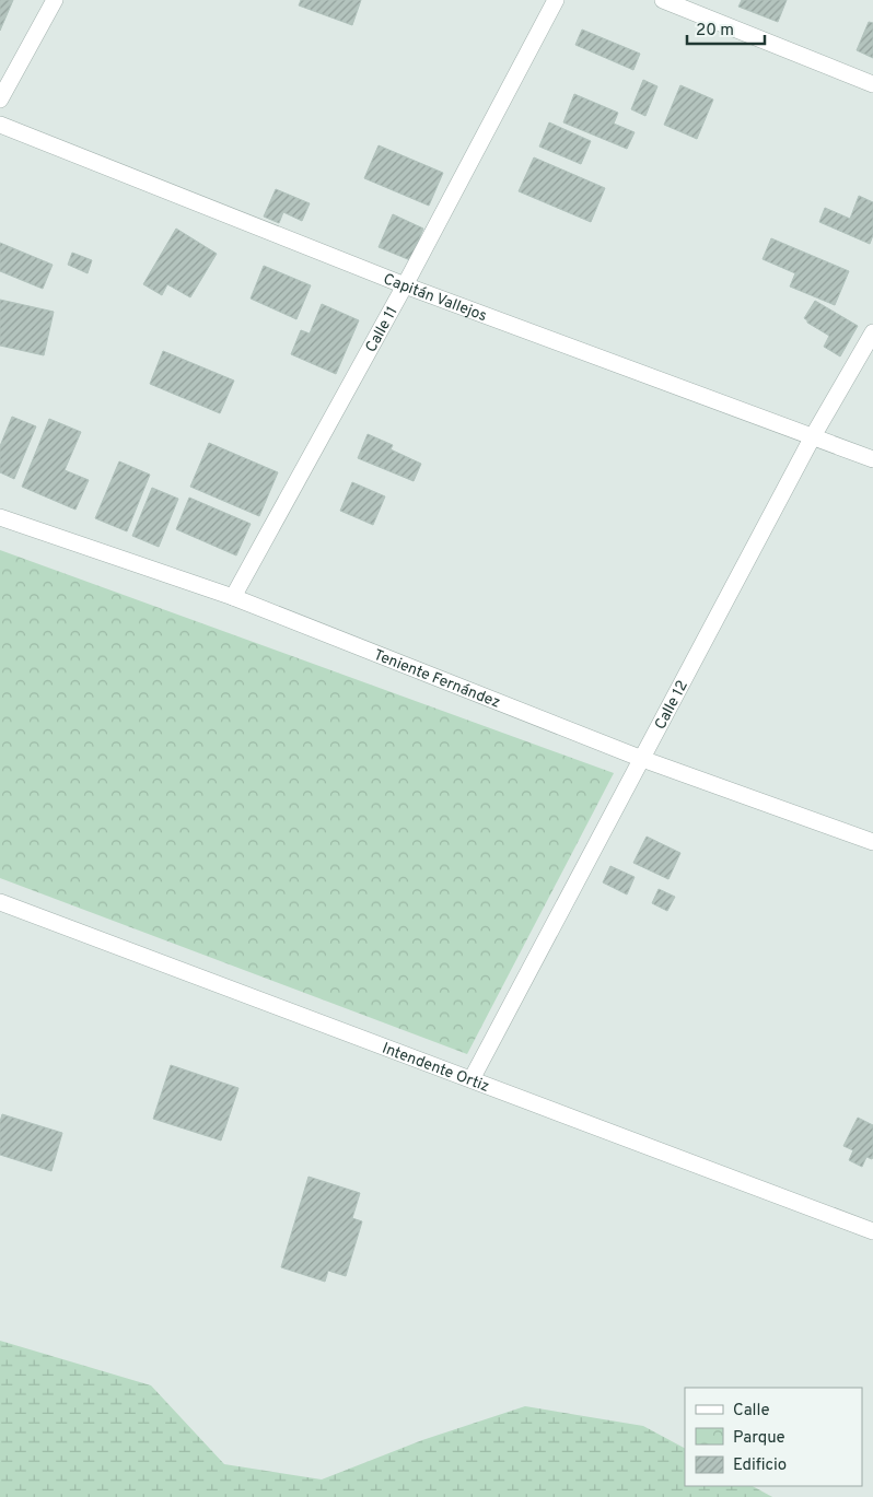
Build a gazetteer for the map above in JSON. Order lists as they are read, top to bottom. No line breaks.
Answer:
{"streets":{"street":["Capitán Vallejos","Calle 11","Teniente Fernández","Calle 12","Intendente Ortiz"]},"crossings":[["Capitán Vallejos","Calle 11"],["Capitán Vallejos","Calle 12"],["Calle 11","Teniente Fernández"],["Teniente Fernández","Calle 12"],["Calle 12","Intendente Ortiz"]],"legend":["Calle","Parque","Edificio"],"scale_bar":"20 m"}
